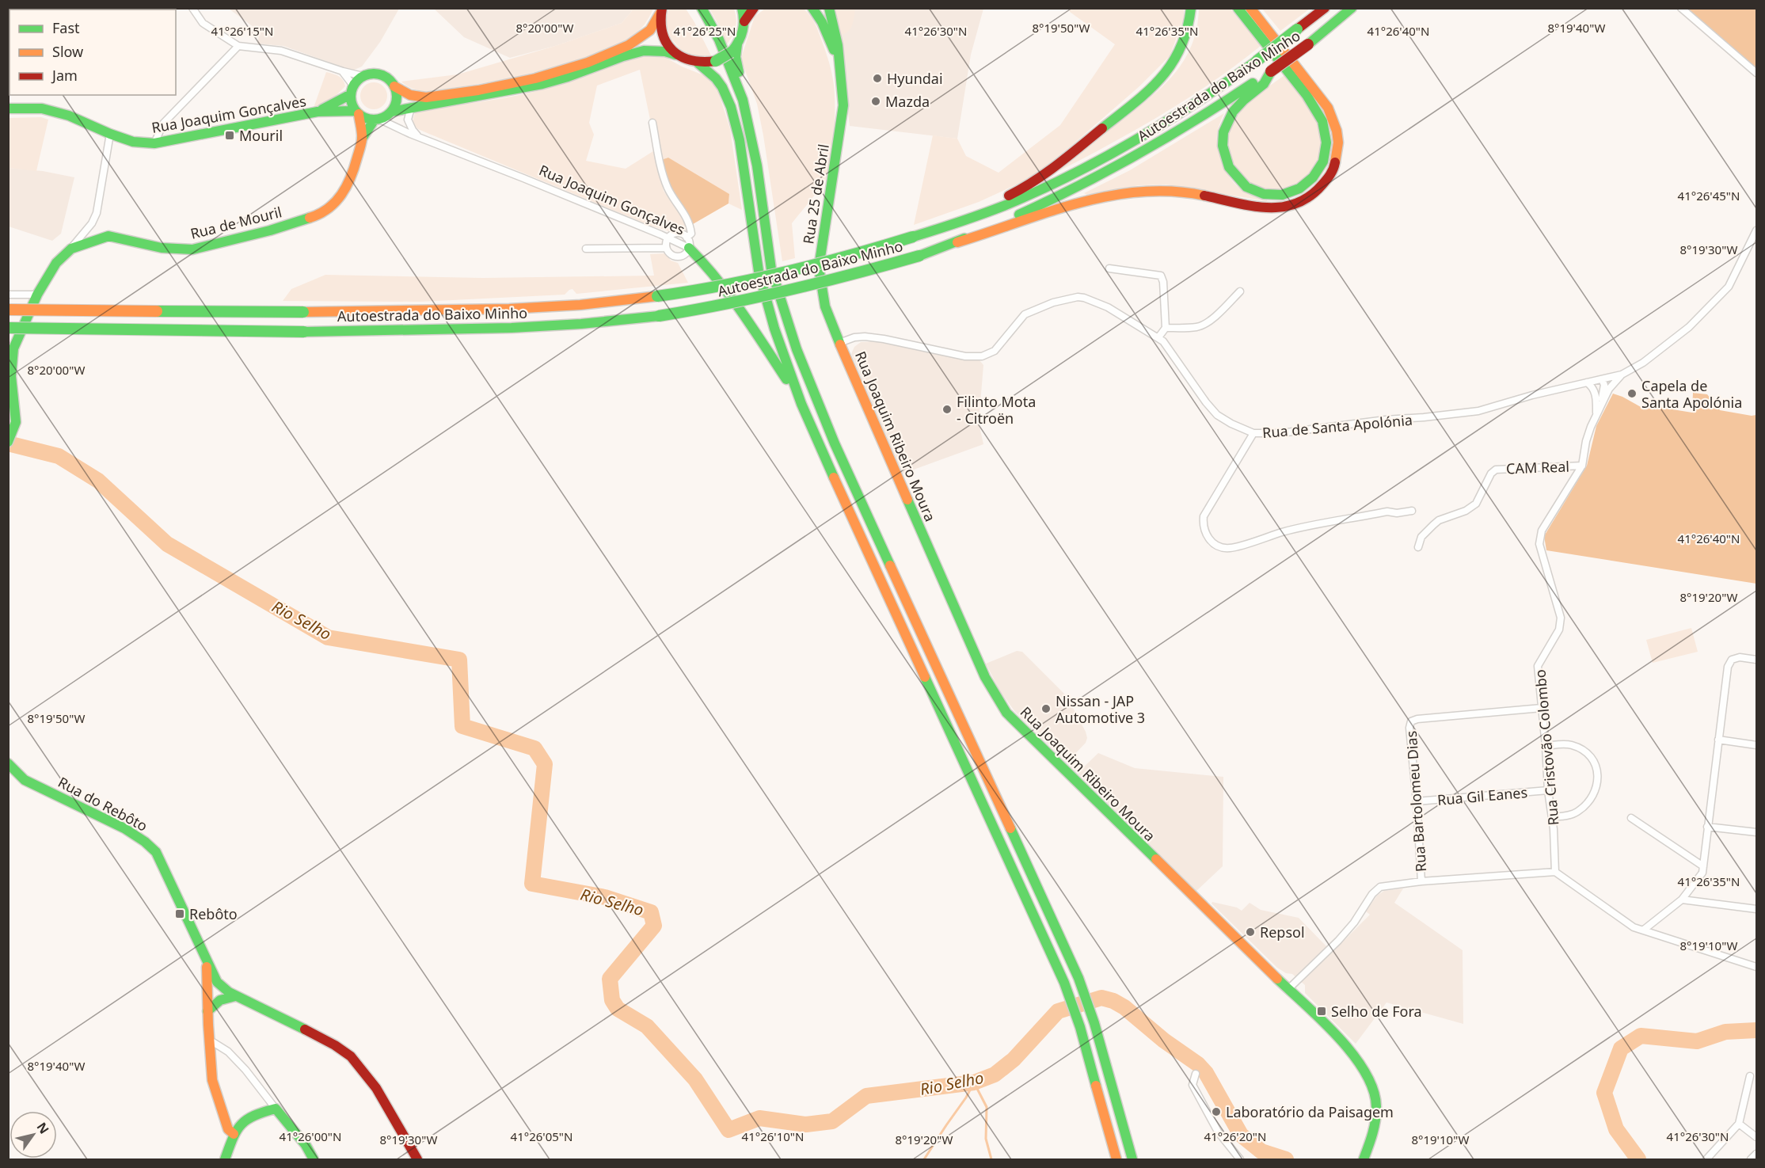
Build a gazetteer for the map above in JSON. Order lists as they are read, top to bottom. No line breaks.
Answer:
{"streets":{"main road":["Autoestrada do Baixo Minho","Rua Joaquim Gonçalves","Rua 25 de Abril","Rua de Mouril","Rua Joaquim Ribeiro Moura","Rua do Rebôto"],"street":["Rua de Santa Apolónia","CAM Real","Rua Cristovão Colombo","Rua Gil Eanes","Rua Bartolomeu Dias"]},"crossings":[["Rua Joaquim Gonçalves","Rua de Mouril"],["Rua 25 de Abril","Rua de Santa Apolónia"],["Rua 25 de Abril","Rua Joaquim Ribeiro Moura"],["Rua de Santa Apolónia","Rua Joaquim Ribeiro Moura"],["Rua de Santa Apolónia","Rua Cristovão Colombo"],["CAM Real","Rua Cristovão Colombo"],["Rua Cristovão Colombo","Rua Gil Eanes"],["Rua Cristovão Colombo","Rua Bartolomeu Dias"],["Rua Gil Eanes","Rua Bartolomeu Dias"]],"water":["Rio Selho"],"places":{"other":["Hyundai","Mazda","Capela de Santa Apolónia","Filinto Mota - Citroën","Nissan - JAP Automotive 3","Repsol","Laboratório da Paisagem"],"transit":["Mouril","Rebôto","Selho de Fora"]},"legend":["Fast","Slow","Jam"],"north":"top right","coordinates":["8°20'00\"W","8°19'50\"W","8°19'40\"W","41°26'25\"N","41°26'15\"N","41°26'30\"N","41°26'35\"N","41°26'40\"N","41°26'45\"N","8°19'30\"W","8°19'20\"W","8°19'10\"W","41°26'00\"N","41°26'05\"N","41°26'10\"N","41°26'20\"N"]}
